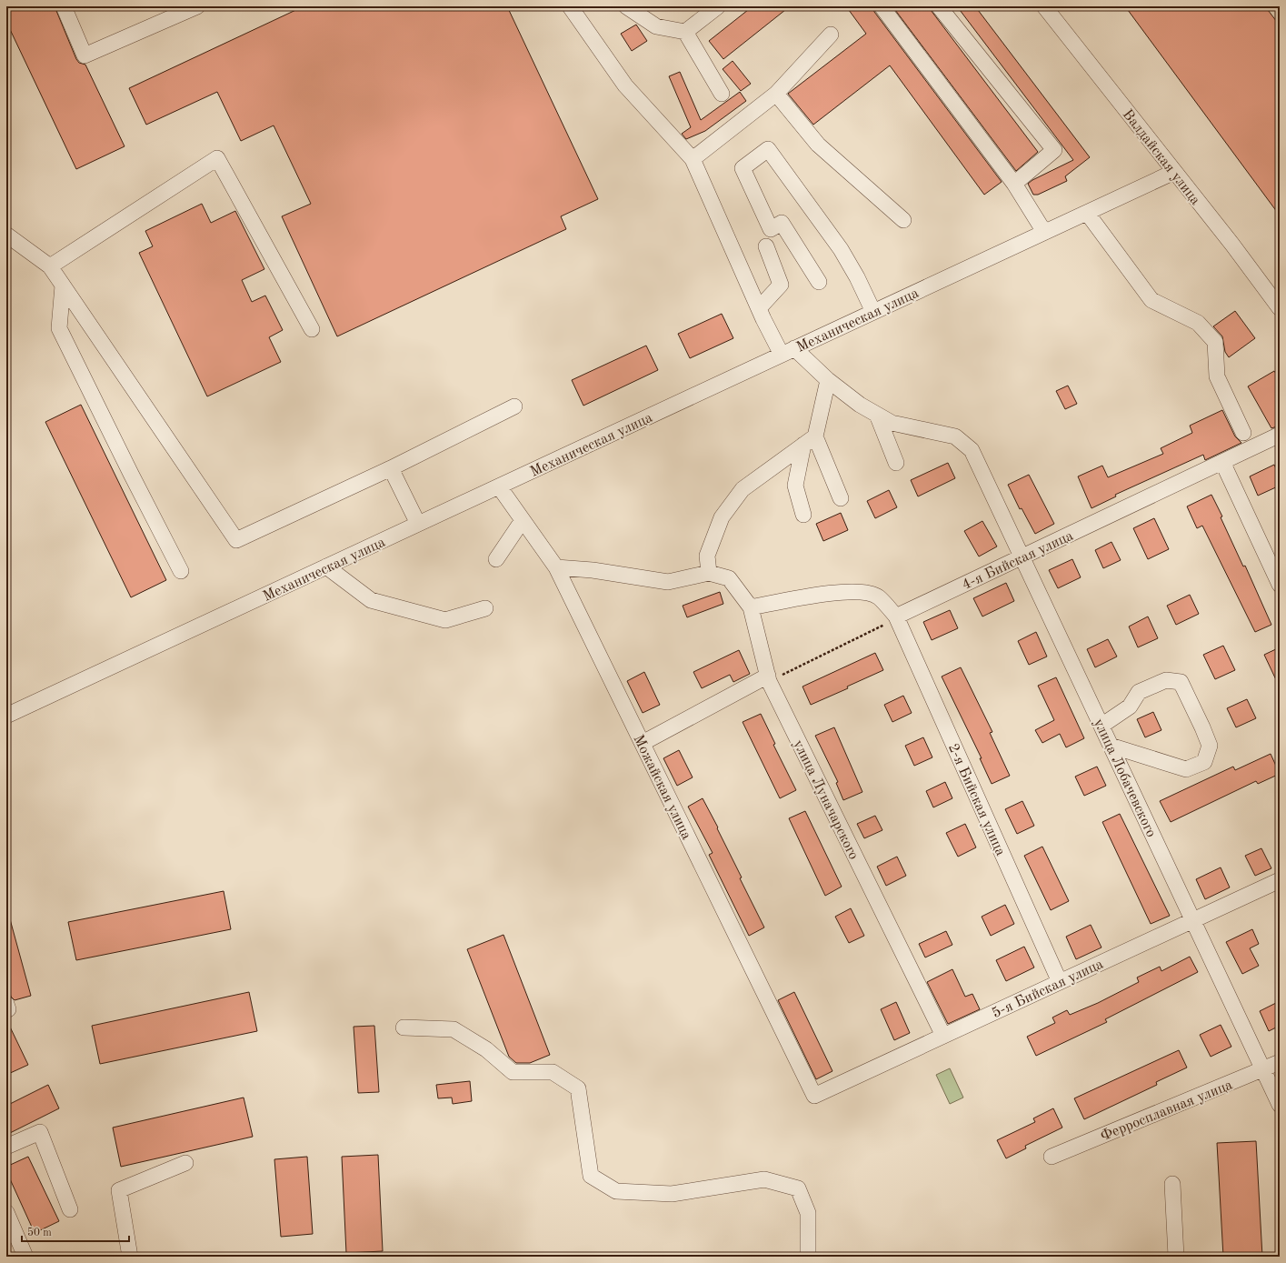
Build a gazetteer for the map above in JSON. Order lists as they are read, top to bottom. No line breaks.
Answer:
{"streets":{"street":["Валдайская улица","Механическая улица","4-я Бийская улица","улица Лобачевского","Можайская улица","улица Луначарского","2-я Бийская улица","5-я Бийская улица","Ферросплавная улица"]},"crossings":[["Валдайская улица","Механическая улица"],["Механическая улица","Можайская улица"],["4-я Бийская улица","улица Лобачевского"],["4-я Бийская улица","2-я Бийская улица"],["улица Лобачевского","5-я Бийская улица"],["улица Лобачевского","Ферросплавная улица"],["Можайская улица","5-я Бийская улица"],["улица Луначарского","5-я Бийская улица"],["2-я Бийская улица","5-я Бийская улица"]],"scale_bar":"50 m"}
